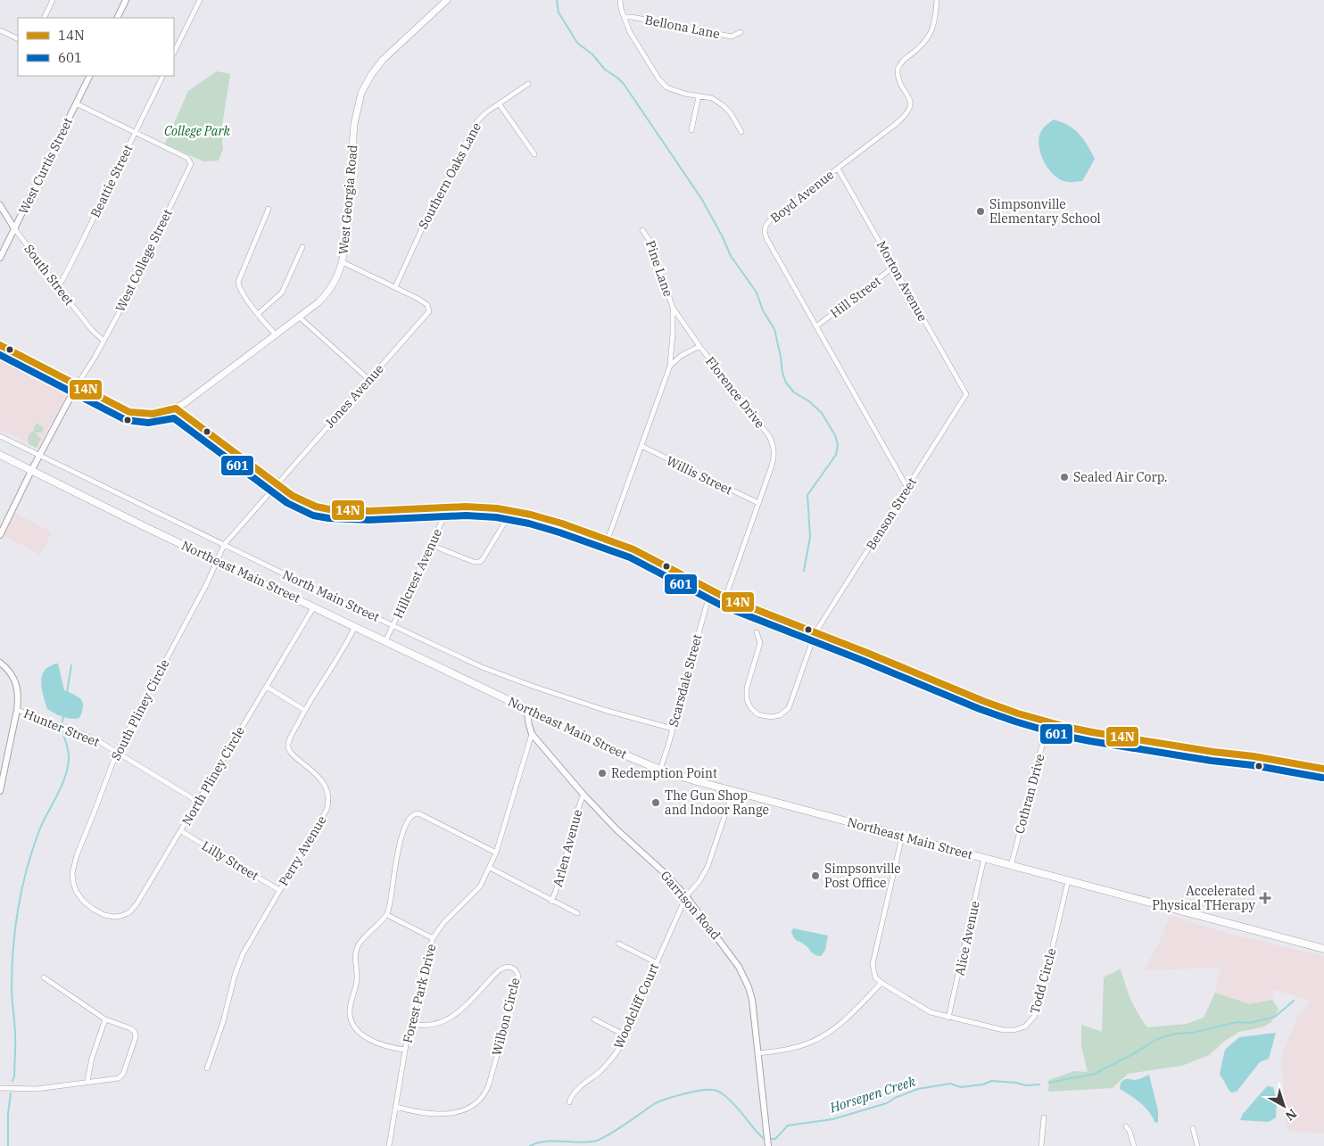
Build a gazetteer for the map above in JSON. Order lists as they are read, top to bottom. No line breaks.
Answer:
{"streets":{"main road":["West Georgia Road","Northeast Main Street"],"street":["Bellona Lane","West Curtis Street","Southern Oaks Lane","Beattie Street","Boyd Avenue","West College Street","Pine Lane","South Street","Morton Avenue","Hill Street","Florence Drive","Jones Avenue","Willis Street","Benson Street","Hillcrest Avenue","North Main Street","Scarsdale Street","South Pliney Circle","Hunter Street","North Pliney Circle","Cothran Drive","Arlen Avenue","Perry Avenue","Lilly Street","Garrison Road","Alice Avenue","Todd Circle","Forest Park Drive","Woodcliff Court","Wilbon Circle"]},"crossings":[["West Curtis Street","West College Street"],["West Curtis Street","South Street"],["Southern Oaks Lane","Jones Avenue"],["Beattie Street","West College Street"],["Beattie Street","South Street"],["Boyd Avenue","Morton Avenue"],["Boyd Avenue","Hill Street"],["Boyd Avenue","Benson Street"],["West Georgia Road","Jones Avenue"],["West College Street","South Street"],["West College Street","Northeast Main Street"],["West College Street","North Main Street"],["Pine Lane","Florence Drive"],["Morton Avenue","Hill Street"],["Morton Avenue","Benson Street"],["Florence Drive","Willis Street"],["Jones Avenue","Northeast Main Street"],["Jones Avenue","North Main Street"],["Jones Avenue","South Pliney Circle"],["Northeast Main Street","Hillcrest Avenue"],["Northeast Main Street","Scarsdale Street"],["Northeast Main Street","South Pliney Circle"],["Northeast Main Street","North Pliney Circle"],["Northeast Main Street","Cothran Drive"],["Northeast Main Street","Perry Avenue"],["Northeast Main Street","Garrison Road"],["Northeast Main Street","Alice Avenue"],["Northeast Main Street","Todd Circle"],["Northeast Main Street","Woodcliff Court"],["Hillcrest Avenue","North Main Street"],["North Main Street","Scarsdale Street"],["South Pliney Circle","Hunter Street"],["South Pliney Circle","North Pliney Circle"],["Hunter Street","North Pliney Circle"],["North Pliney Circle","Lilly Street"],["Arlen Avenue","Garrison Road"],["Perry Avenue","Lilly Street"],["Garrison Road","Forest Park Drive"],["Garrison Road","Woodcliff Court"],["Alice Avenue","Todd Circle"],["Forest Park Drive","Wilbon Circle"]],"water":["Horsepen Creek"],"parks":["College Park"],"places":{"other":["Simpsonville Elementary School","Sealed Air Corp.","Redemption Point","The Gun Shop and Indoor Range","Simpsonville Post Office"],"health":["Accelerated Physical THerapy"]},"lines":["transit line 14N","transit line 601"],"legend":["14N","601"],"north":"bottom right"}
